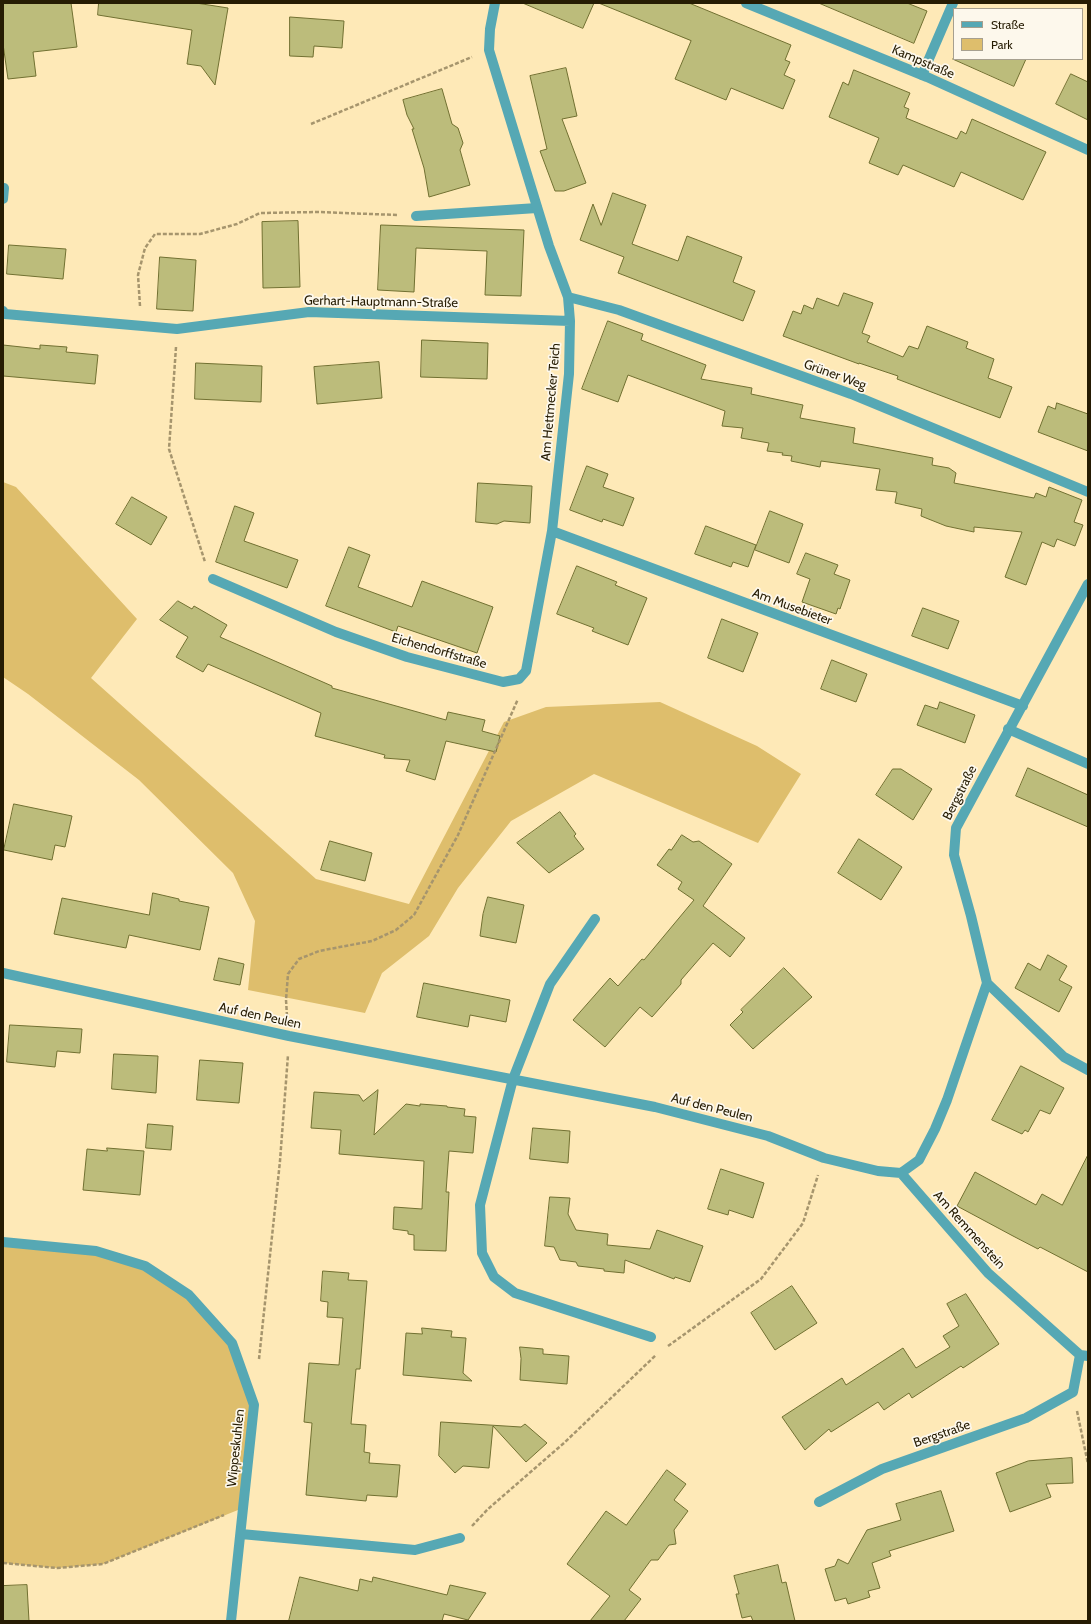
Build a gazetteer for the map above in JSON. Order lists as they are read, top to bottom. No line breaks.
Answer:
{"streets":{"street":["Kampstraße","Gerhart-Hauptmann-Straße","Grüner Weg","Am Hettmecker Teich","Am Musebieter","Eichendorffstraße","Bergstraße","Auf den Peulen","Am Remmenstein","Wippeskuhlen"]},"crossings":[["Gerhart-Hauptmann-Straße","Am Hettmecker Teich"],["Grüner Weg","Am Hettmecker Teich"],["Am Hettmecker Teich","Am Musebieter"],["Am Musebieter","Bergstraße"],["Auf den Peulen","Am Remmenstein"]],"legend":["Straße","Park"]}
